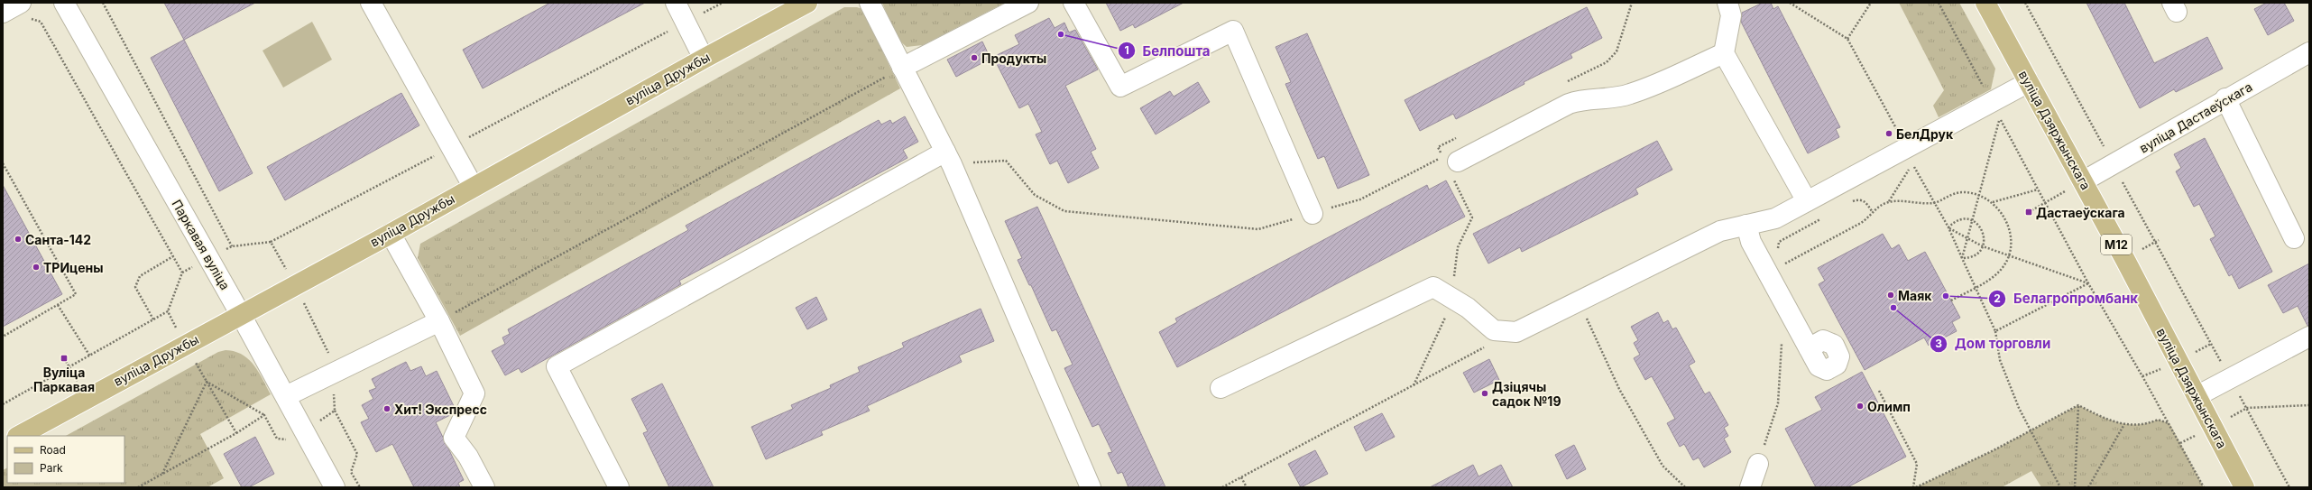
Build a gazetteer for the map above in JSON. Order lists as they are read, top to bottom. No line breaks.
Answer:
{"streets":{"main road":["вуліца Дружбы","вуліца Дзяржынскага","М12"],"street":["вуліца Дастаеўскага","Паркавая вуліца"]},"crossings":[["вуліца Дружбы","Паркавая вуліца"],["вуліца Дастаеўскага","вуліца Дзяржынскага"]],"places":{"other":["Белпошта","Продукты","БелДрук","Санта-142","ТРИцены","Маяк","Белагропромбанк","Дом торговли","Дзіцячы садок №19","Олимп","Хит! Экспресс"],"transit":["Дастаеўскага","Вуліца Паркавая"]},"legend":["Road","Park"]}
